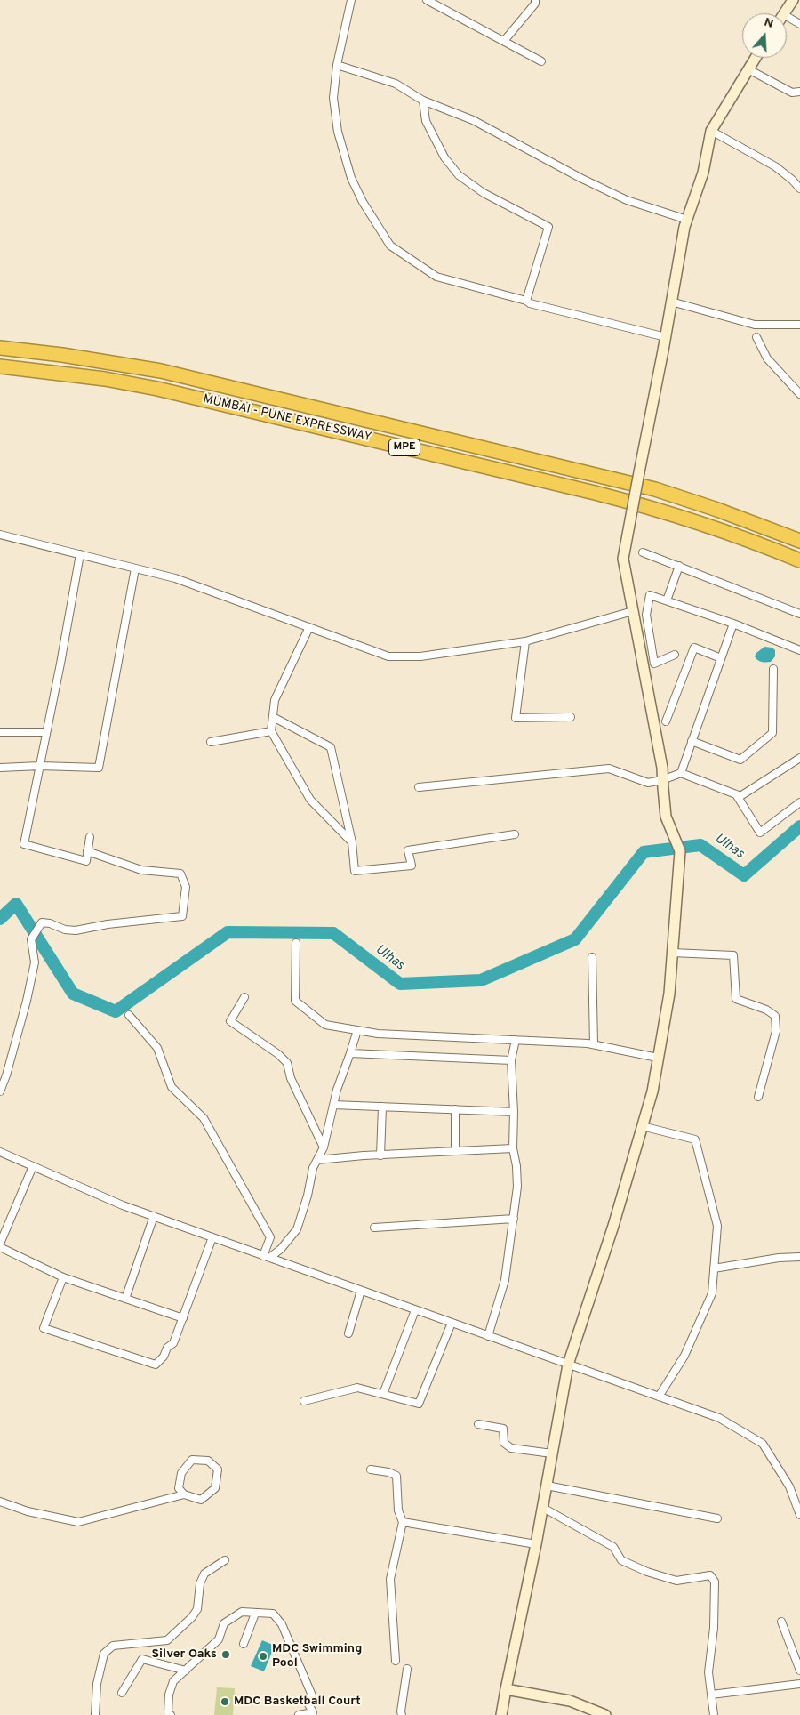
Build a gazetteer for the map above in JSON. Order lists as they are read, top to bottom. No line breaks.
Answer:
{"streets":{"highway":["MUMBAI - PUNE EXPRESSWAY","MPE"]},"water":["Ulhas"],"places":["Silver Oaks","MDC Swimming Pool","MDC Basketball Court"],"north":"top"}
